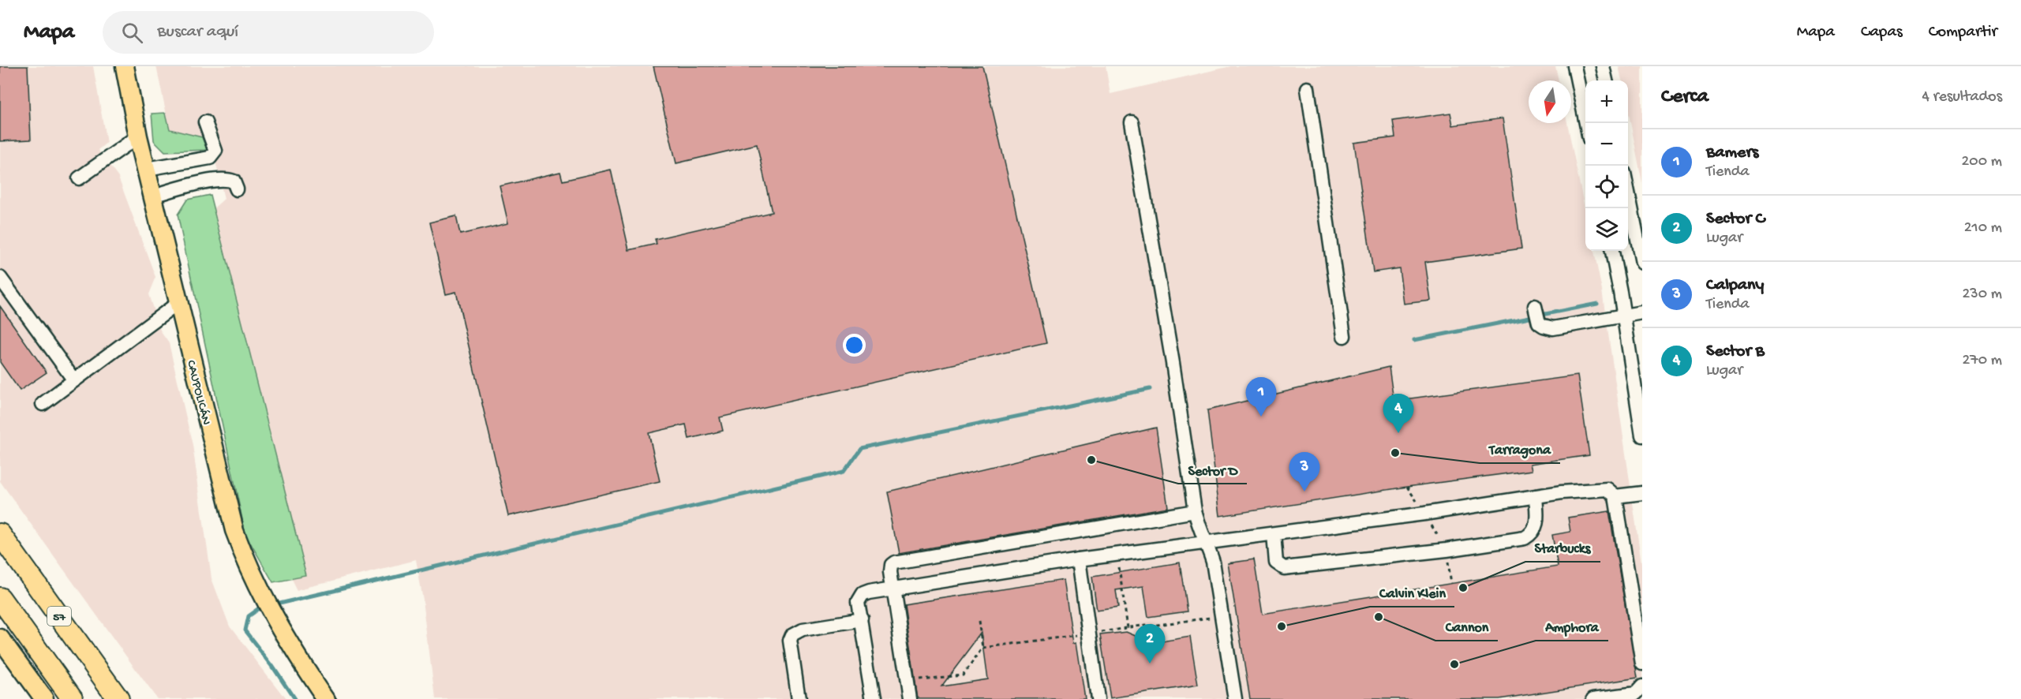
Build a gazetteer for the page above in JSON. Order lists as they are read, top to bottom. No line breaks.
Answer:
{"streets":{"highway":["57"],"main road":["CAUPOLICÁN"]},"places":["Tarragona","Sector D","Starbucks","Cannon","Calvin Klein","Amphora"],"north":"bottom","page":{"header":"Mapa","search":"Buscar aquí","nav":["Mapa","Capas","Compartir"],"heading":["Cerca","4 resultados"],"map_buttons":["+","−"],"list":[{"mark":"1","name":"Bamers","note":"Tienda","value":"200 m"},{"mark":"2","name":"Sector C","note":"Lugar","value":"210 m"},{"mark":"3","name":"Calpany","note":"Tienda","value":"230 m"},{"mark":"4","name":"Sector B","note":"Lugar","value":"270 m"}],"pins":["1","4","3","2"]}}
